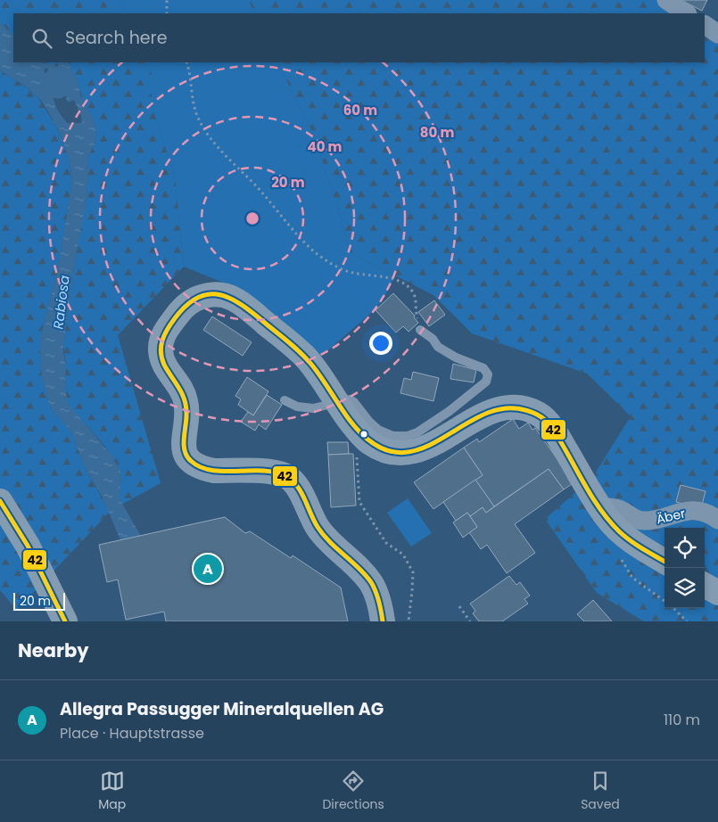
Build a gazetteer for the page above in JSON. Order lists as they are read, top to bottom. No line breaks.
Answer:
{"streets":{"street":["Äber"]},"water":["Rabiosa"],"lines":["transit line 42"],"scale_bar":"20 m","page":{"search":"Search here","pins":"A","scale":"20 m","heading":"Nearby","list":[{"mark":"A","name":"Allegra Passugger Mineralquellen AG","note":"Place · Hauptstrasse","value":"110 m"}],"nav":["Map","Directions","Saved"]},"rings":["60 m","80 m","40 m","20 m"]}
